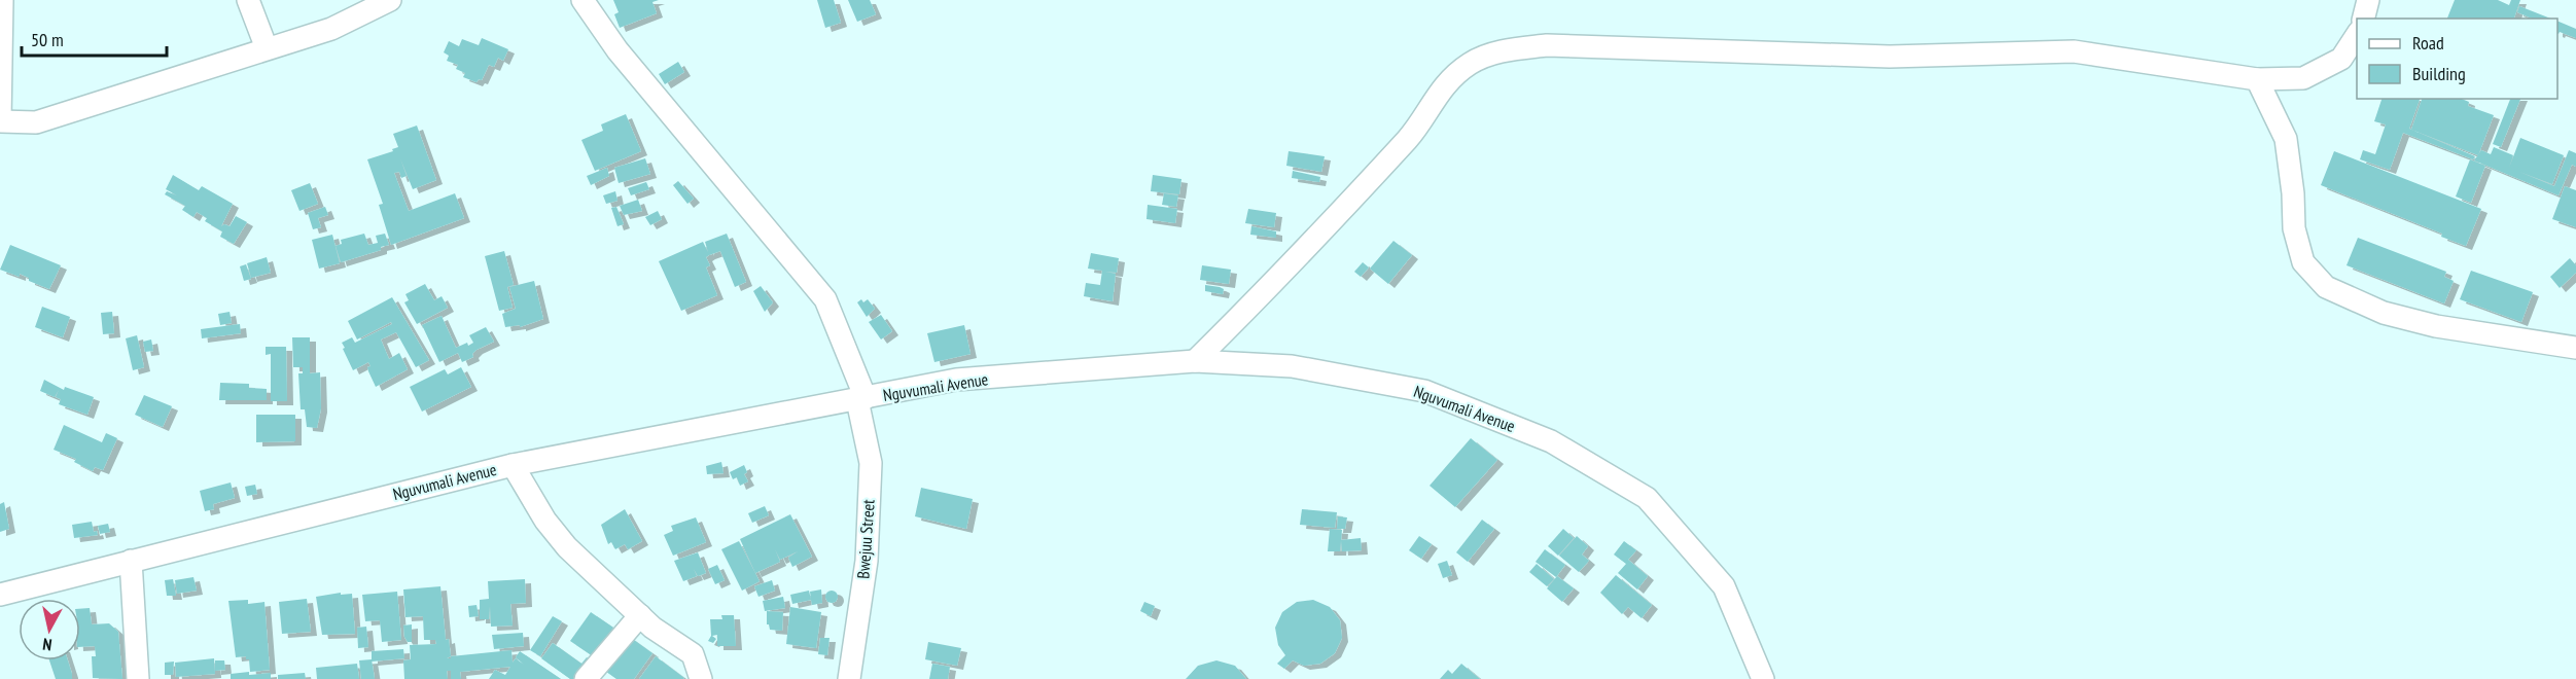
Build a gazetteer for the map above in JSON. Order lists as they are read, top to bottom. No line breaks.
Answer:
{"streets":{"street":["Nguvumali Avenue","Bwejuu Street"]},"crossings":[["Nguvumali Avenue","Bwejuu Street"]],"legend":["Road","Building"],"scale_bar":"50 m","north":"bottom"}
